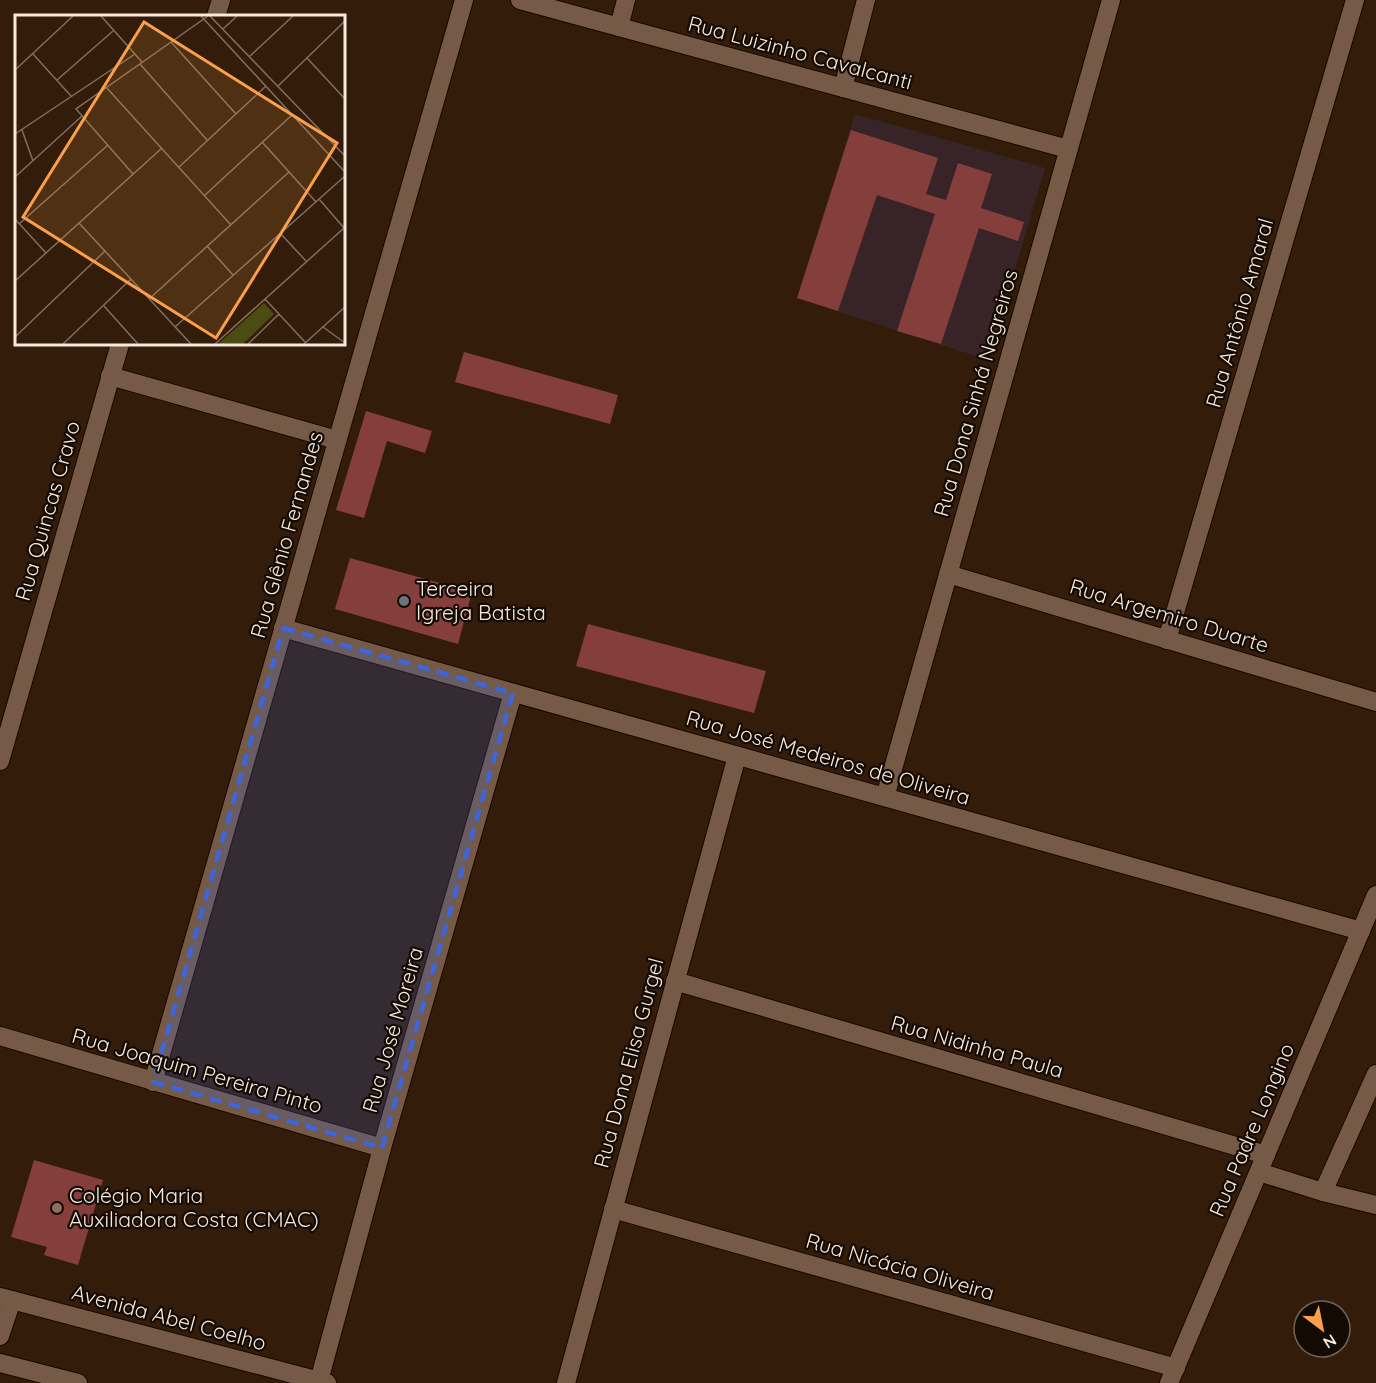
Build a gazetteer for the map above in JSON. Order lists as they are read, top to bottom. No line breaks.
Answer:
{"streets":{"street":["Rua Luizinho Cavalcanti","Rua Antônio Amaral","Rua Dona Sinhá Negreiros","Rua Quincas Cravo","Rua Glênio Fernandes","Rua Argemiro Duarte","Rua José Medeiros de Oliveira","Rua José Moreira","Rua Nidinha Paula","Rua Dona Elisa Gurgel","Rua Joaquim Pereira Pinto","Rua Padre Longino","Rua Nicácia Oliveira","Avenida Abel Coelho"]},"crossings":[["Rua Luizinho Cavalcanti","Rua Dona Sinhá Negreiros"],["Rua Antônio Amaral","Rua Argemiro Duarte"],["Rua Dona Sinhá Negreiros","Rua Argemiro Duarte"],["Rua Dona Sinhá Negreiros","Rua José Medeiros de Oliveira"],["Rua Glênio Fernandes","Rua José Medeiros de Oliveira"],["Rua Glênio Fernandes","Rua Joaquim Pereira Pinto"],["Rua José Medeiros de Oliveira","Rua José Moreira"],["Rua José Medeiros de Oliveira","Rua Dona Elisa Gurgel"],["Rua José Medeiros de Oliveira","Rua Padre Longino"],["Rua José Moreira","Rua Joaquim Pereira Pinto"],["Rua José Moreira","Avenida Abel Coelho"],["Rua Nidinha Paula","Rua Dona Elisa Gurgel"],["Rua Nidinha Paula","Rua Padre Longino"],["Rua Dona Elisa Gurgel","Rua Nicácia Oliveira"],["Rua Padre Longino","Rua Nicácia Oliveira"]],"places":["Terceira Igreja Batista","Colégio Maria Auxiliadora Costa (CMAC)"],"north":"bottom right"}
